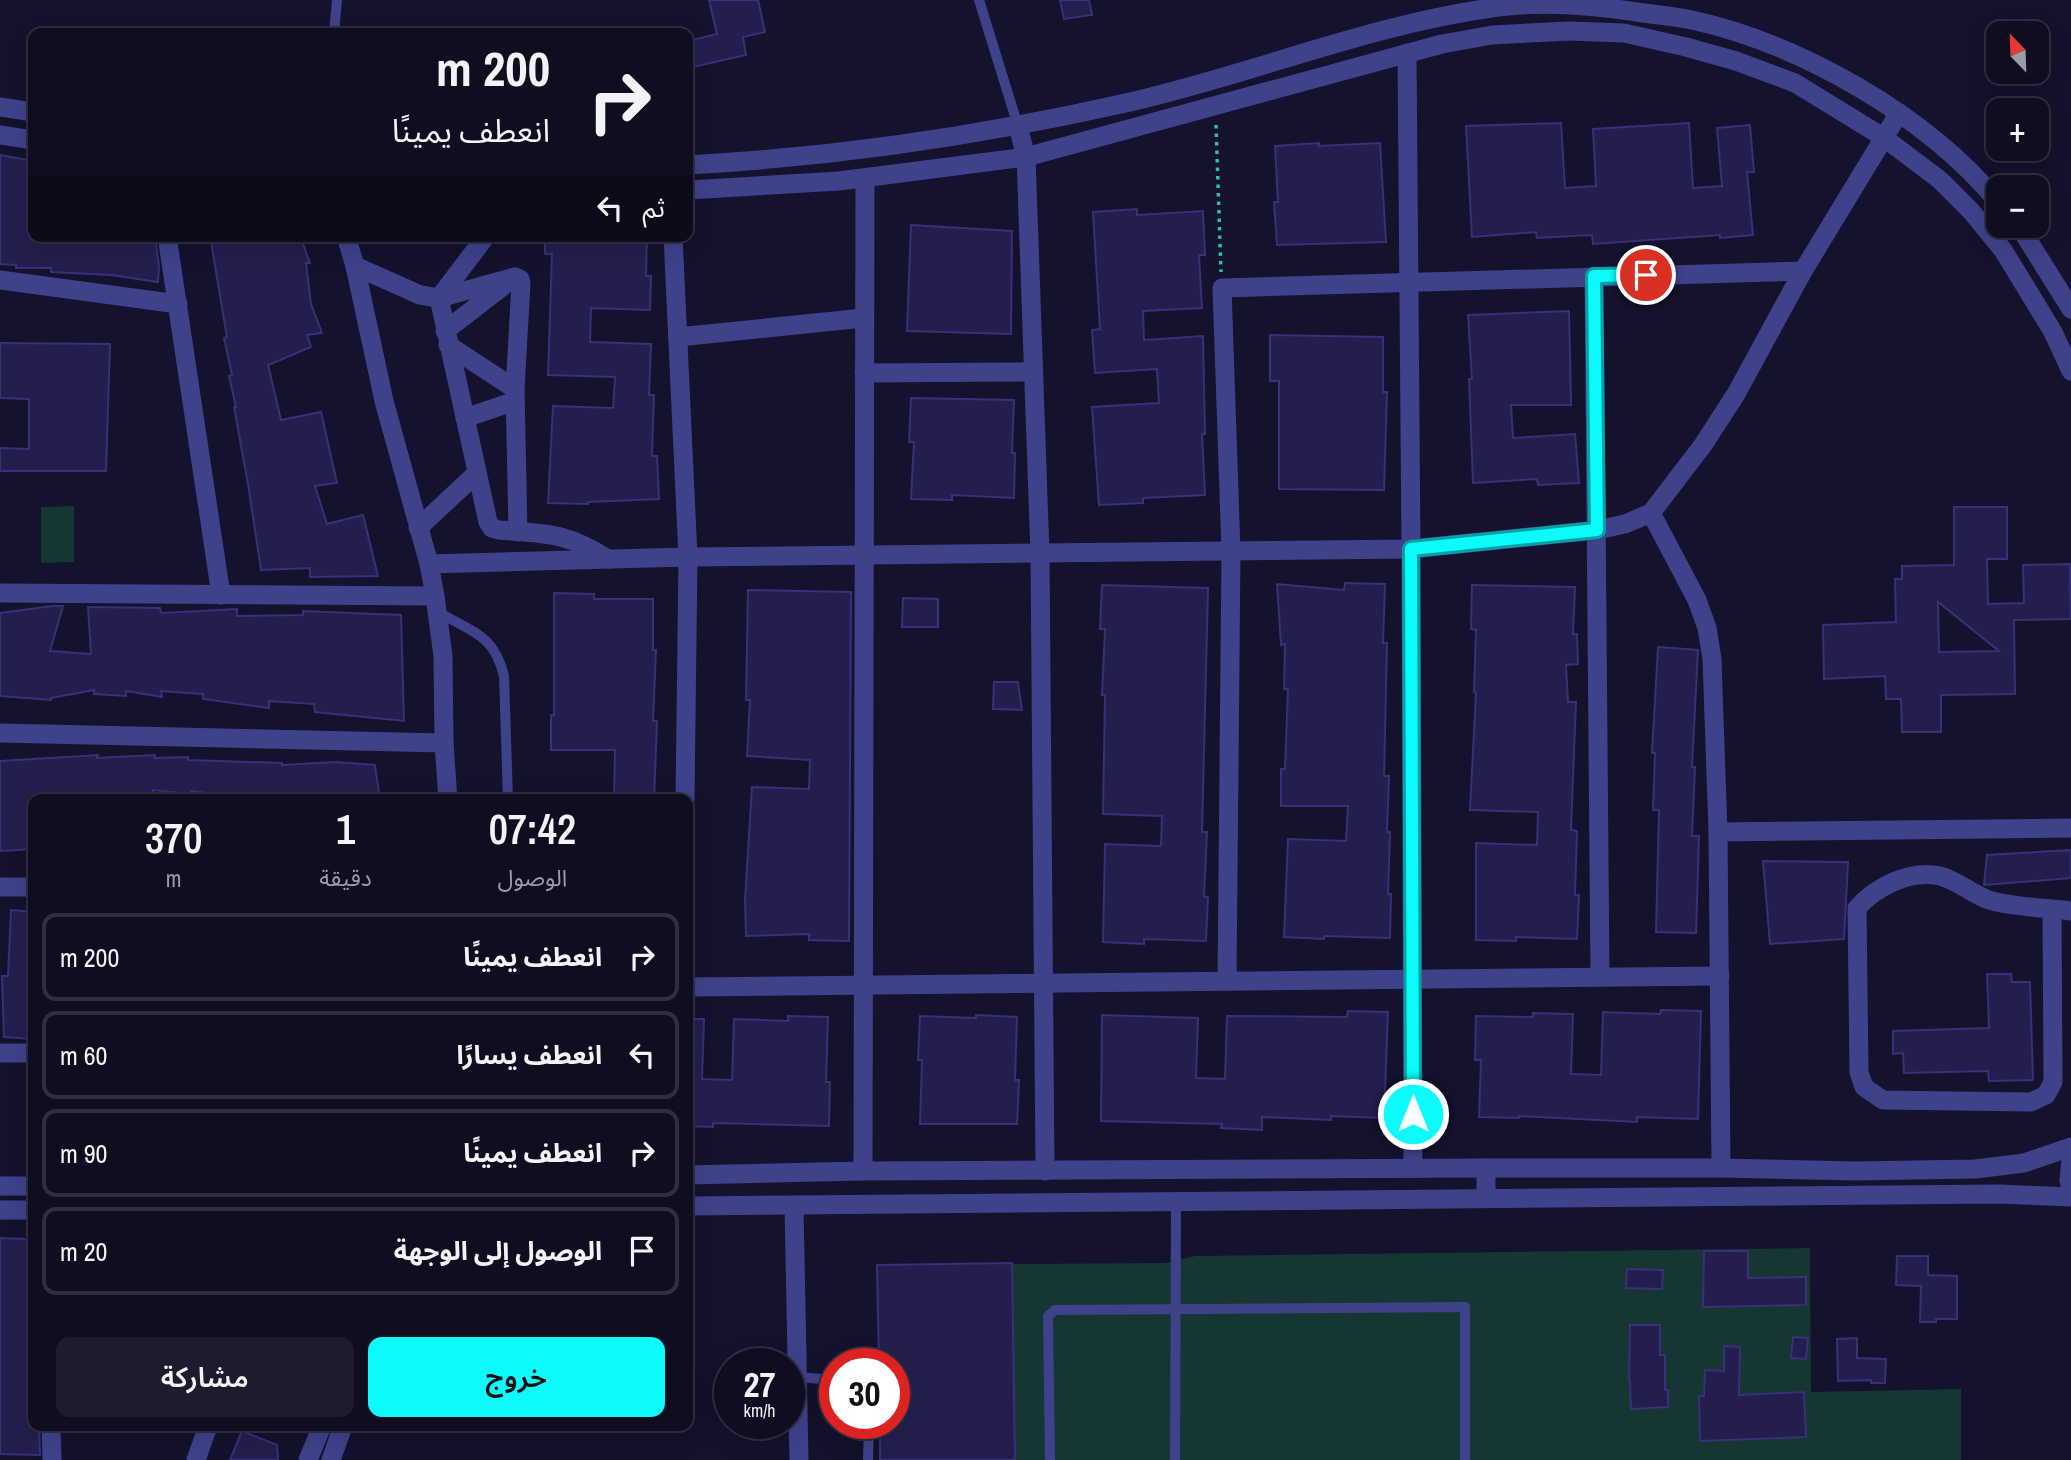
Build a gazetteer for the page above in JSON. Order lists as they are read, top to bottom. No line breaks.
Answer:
{"north":"top left","page":{"map_buttons":["+","−"],"turn":["200 m","انعطف يمينًا"],"then":"ثم","eta":["07:42","الوصول","1","دقيقة","370","m"],"list":[{"name":"انعطف يمينًا","value":"200 m"},{"name":"انعطف يسارًا","value":"60 m"},{"name":"انعطف يمينًا","value":"90 m"},{"name":"الوصول إلى الوجهة","value":"20 m"}],"buttons":["خروج","مشاركة"],"speed":"27 km/h","limit":"30"}}
